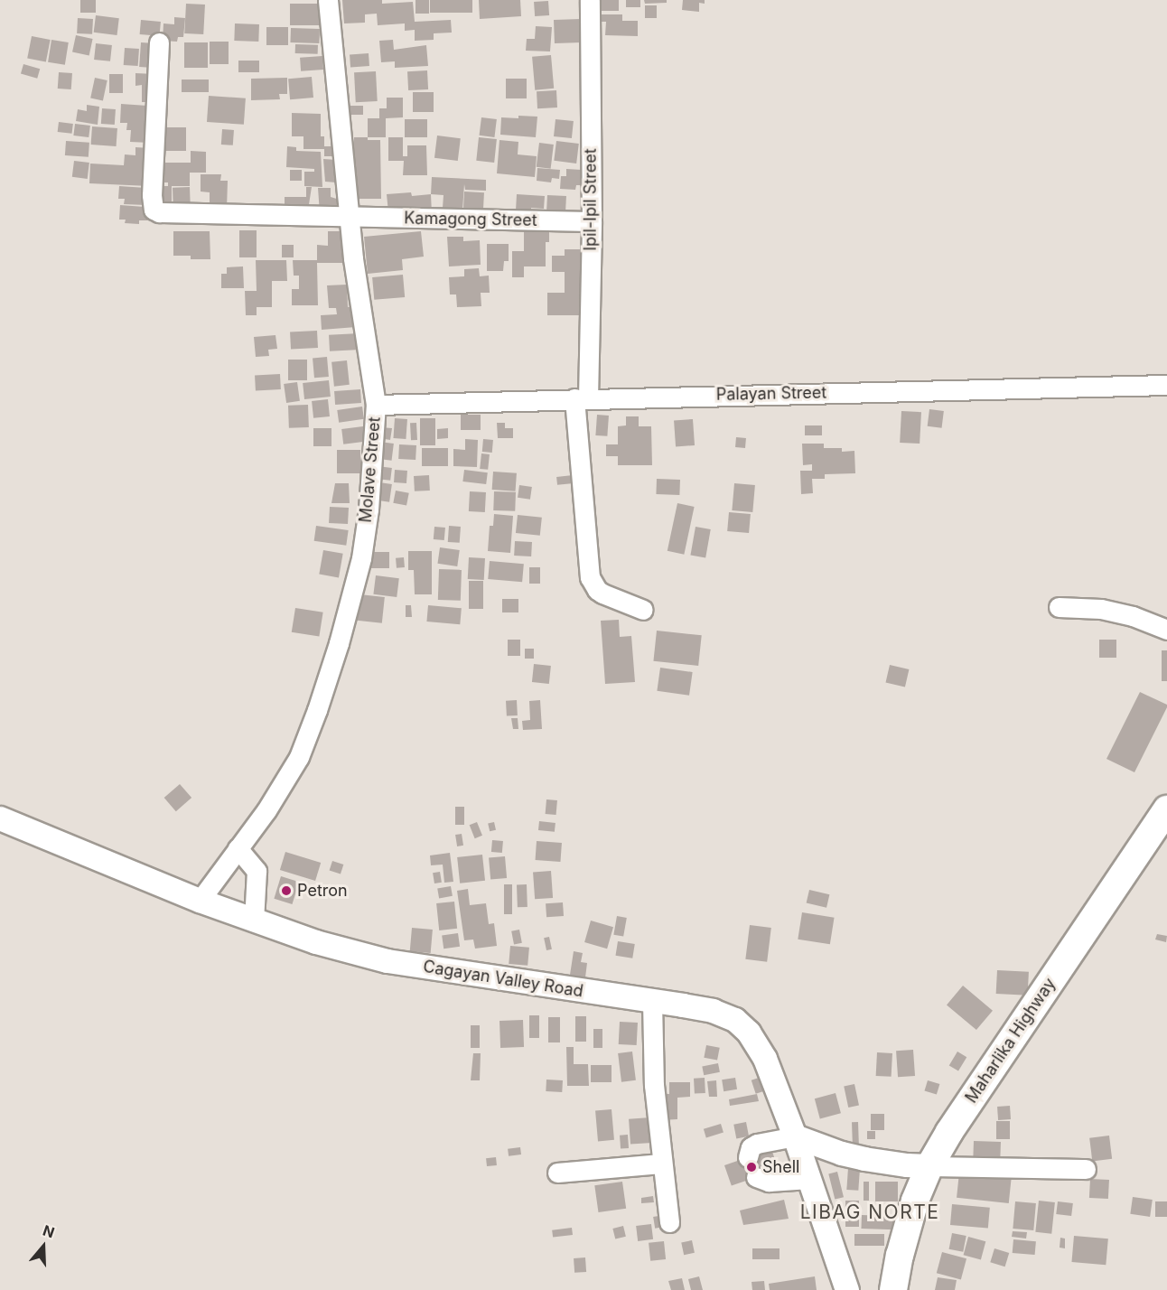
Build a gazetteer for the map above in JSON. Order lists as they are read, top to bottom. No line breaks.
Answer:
{"streets":{"highway":["Maharlika Highway"],"main road":["Cagayan Valley Road"],"street":["Ipil-Ipil Street","Kamagong Street","Palayan Street","Molave Street"]},"crossings":[["Ipil-Ipil Street","Kamagong Street"],["Ipil-Ipil Street","Palayan Street"],["Kamagong Street","Molave Street"],["Palayan Street","Molave Street"],["Molave Street","Cagayan Valley Road"]],"districts":["LIBAG NORTE"],"places":["Petron","Shell"],"north":"top"}
